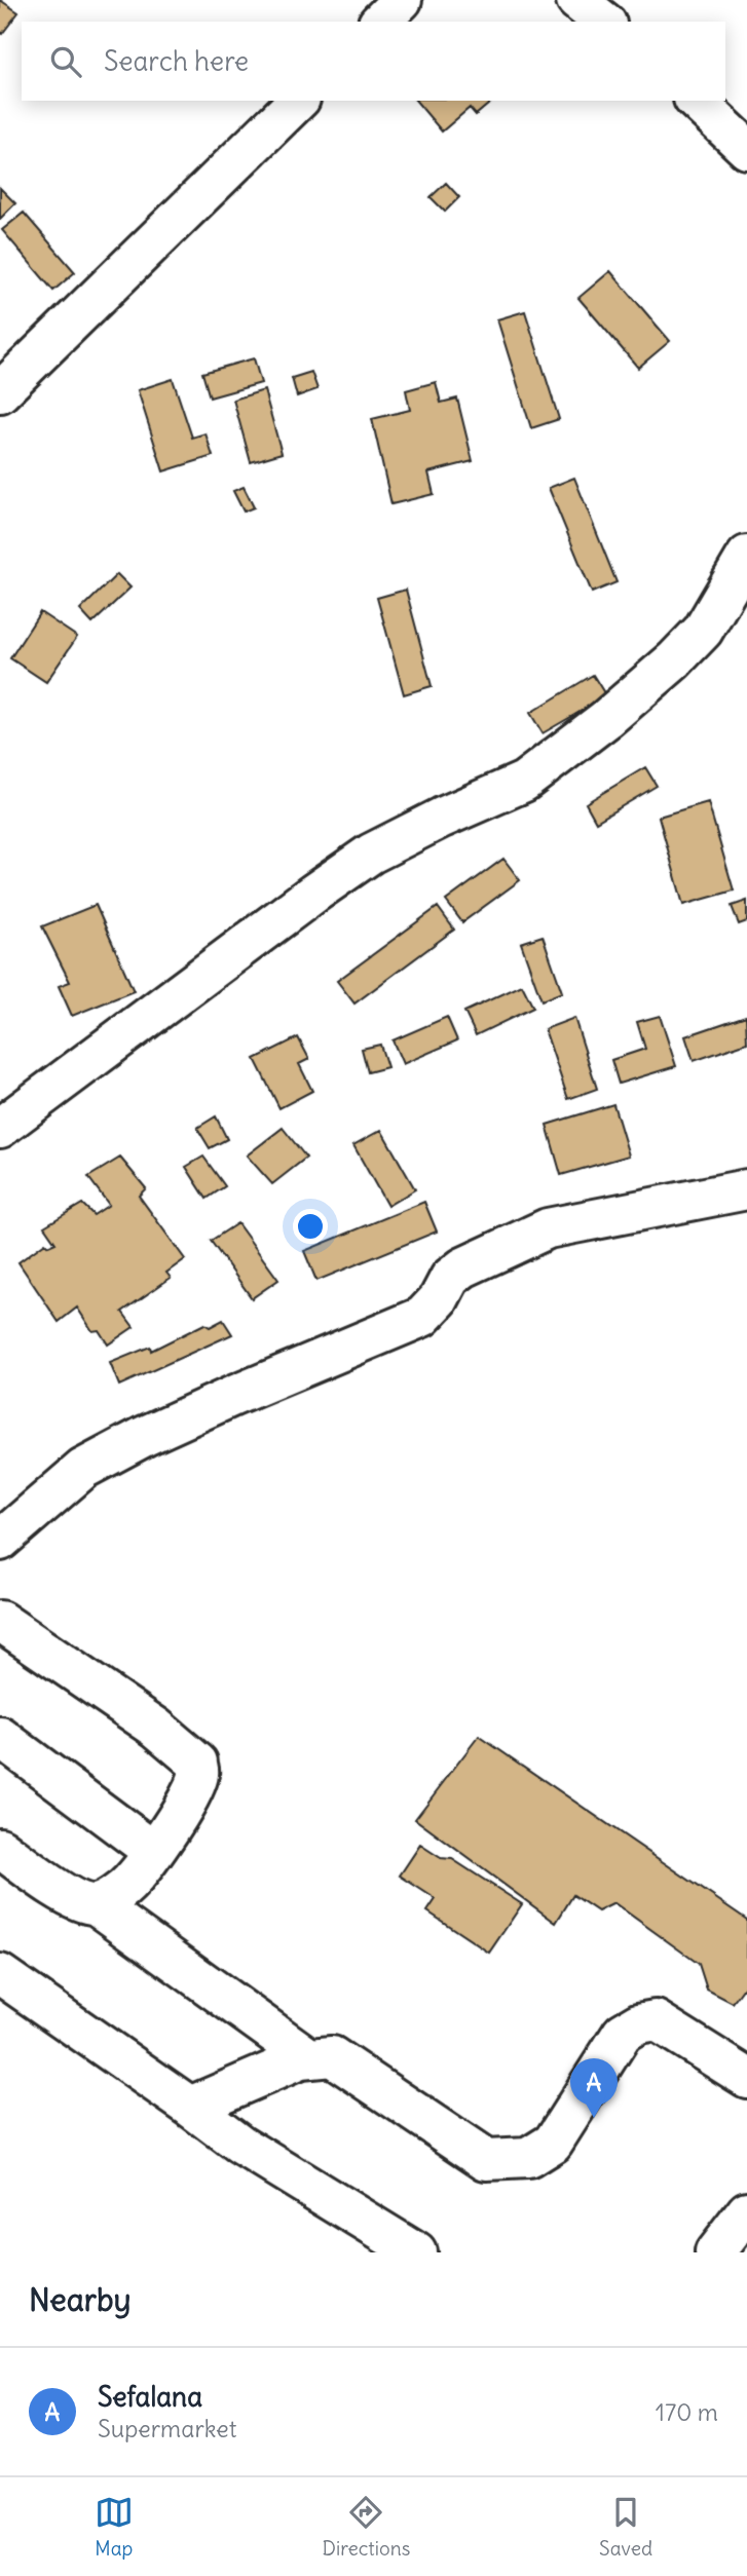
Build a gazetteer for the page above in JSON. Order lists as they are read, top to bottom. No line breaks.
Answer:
{"page":{"search":"Search here","pins":"A","heading":"Nearby","list":[{"mark":"A","name":"Sefalana","note":"Supermarket","value":"170 m"}],"nav":["Map","Directions","Saved"]}}
